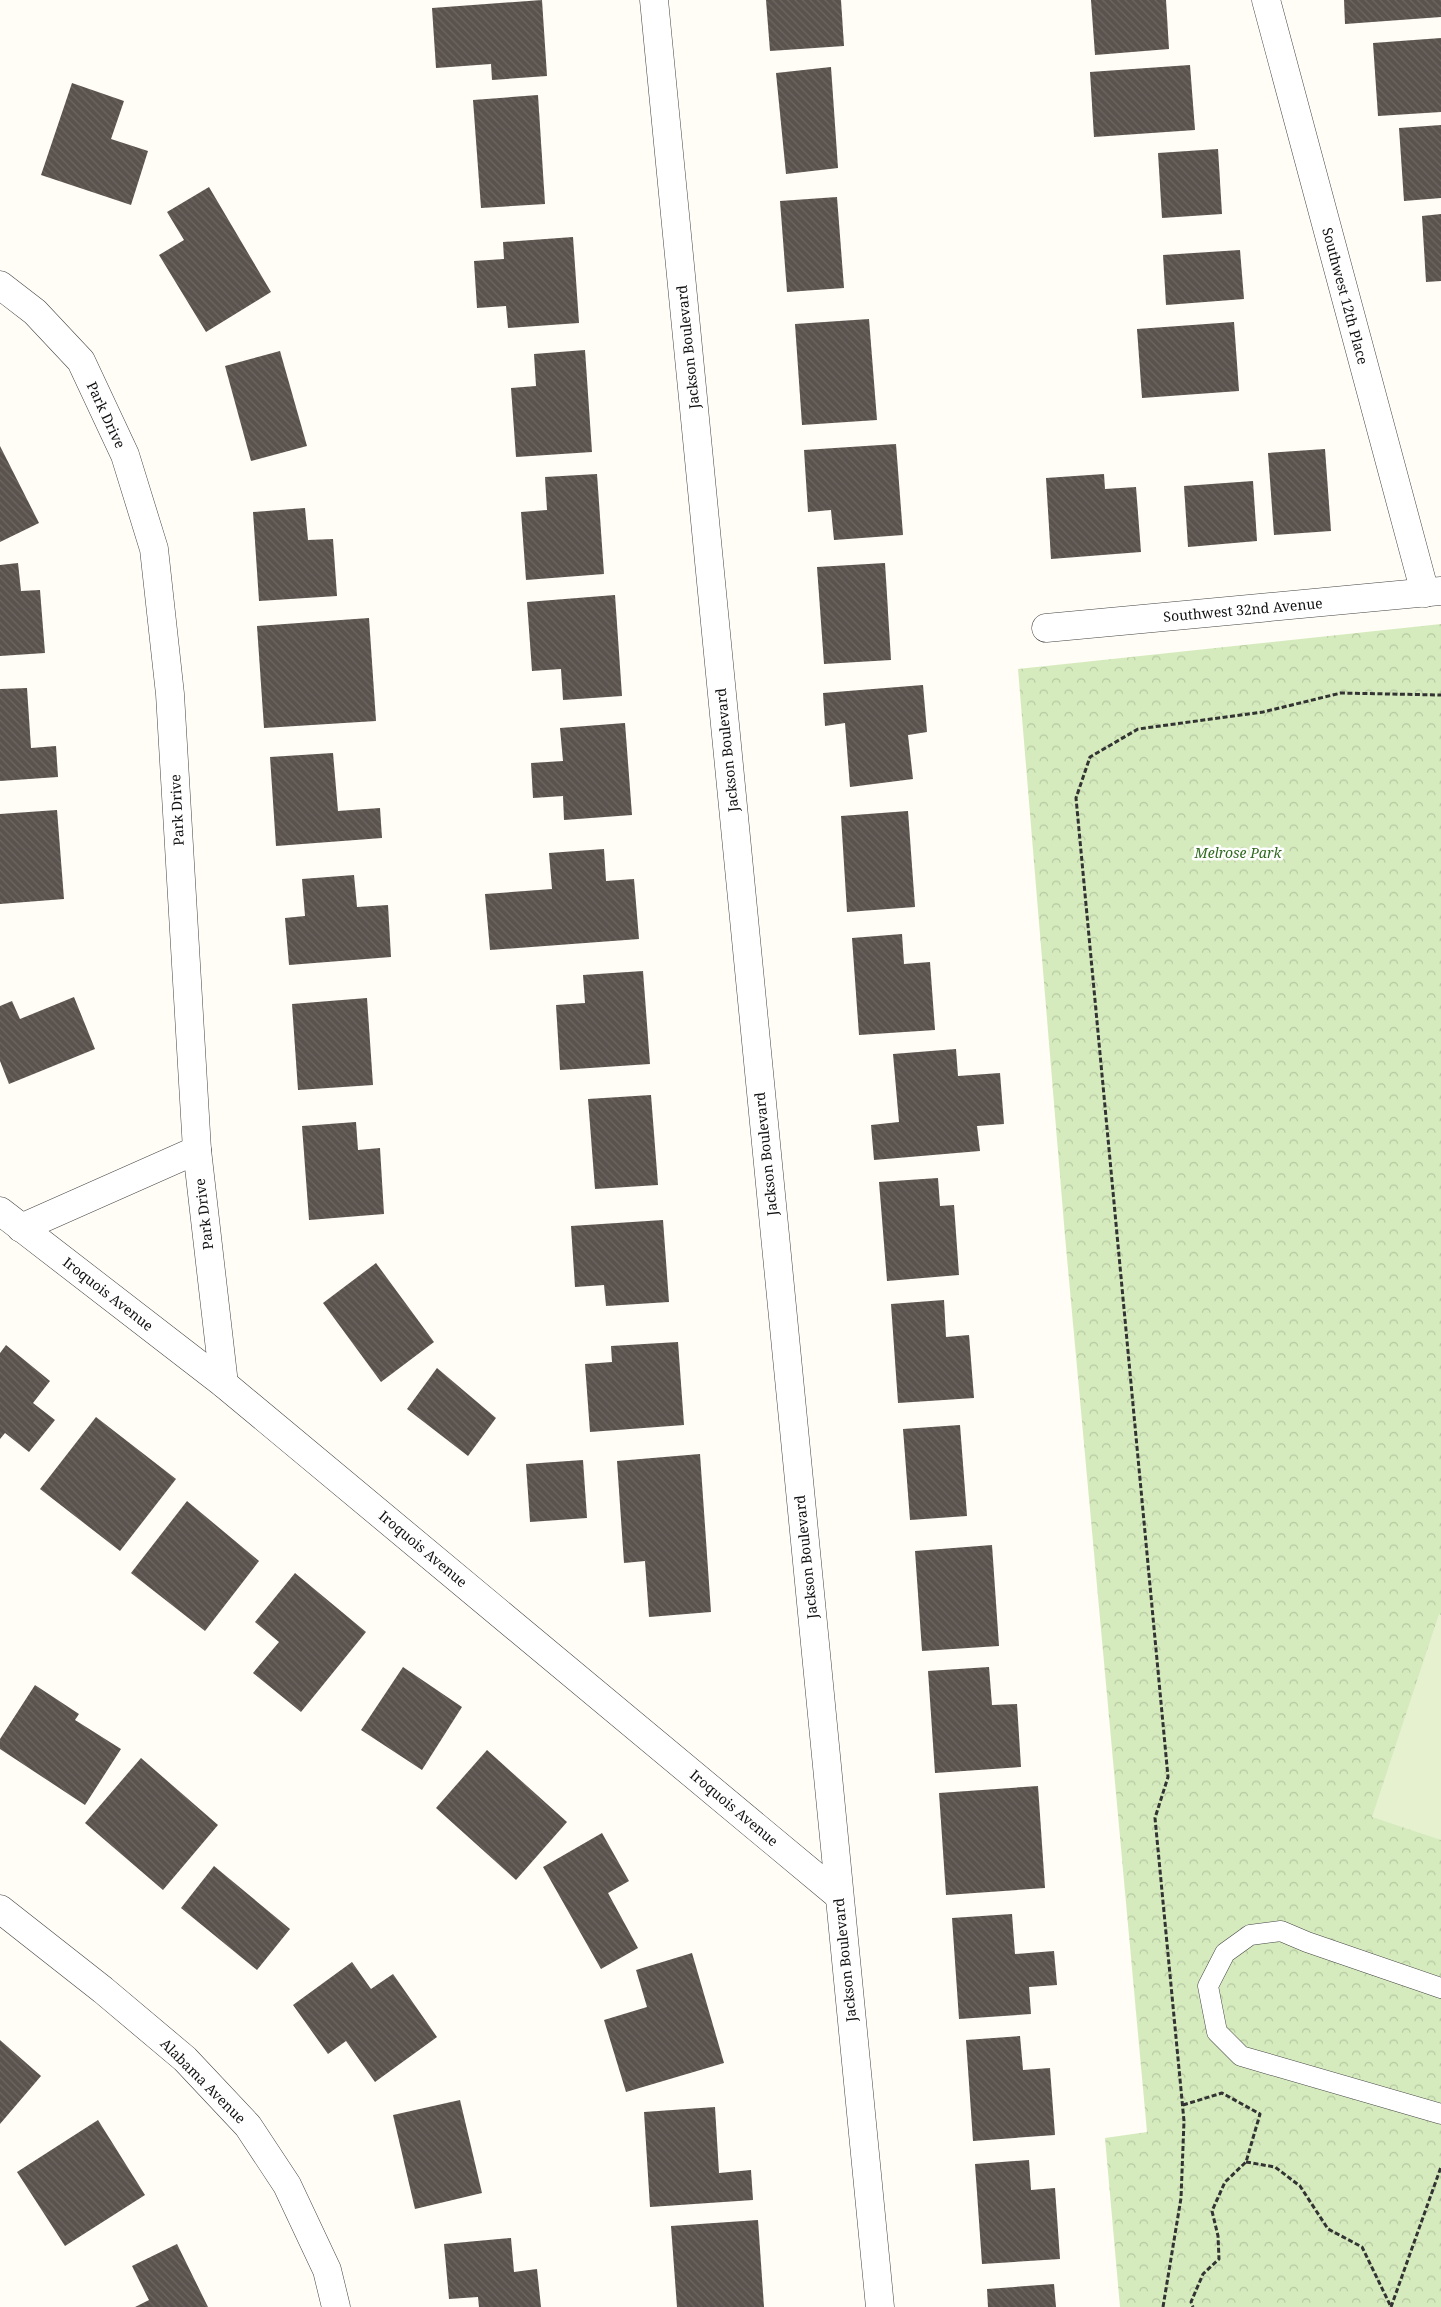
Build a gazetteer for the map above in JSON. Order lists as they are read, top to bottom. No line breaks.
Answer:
{"streets":{"street":["Southwest 12th Place","Jackson Boulevard","Park Drive","Southwest 32nd Avenue","Iroquois Avenue","Alabama Avenue"]},"crossings":[["Southwest 12th Place","Southwest 32nd Avenue"],["Jackson Boulevard","Iroquois Avenue"],["Park Drive","Iroquois Avenue"]],"parks":["Melrose Park"]}
